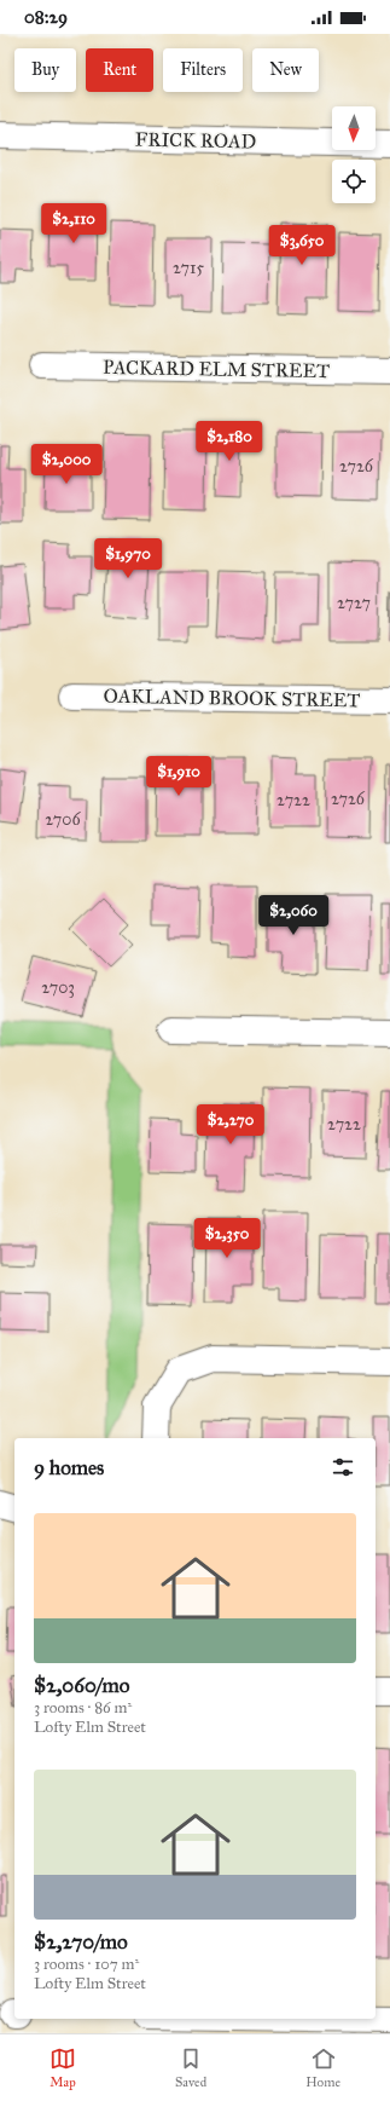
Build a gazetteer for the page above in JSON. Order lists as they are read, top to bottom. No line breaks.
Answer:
{"streets":{"street":["FRICK ROAD","PACKARD ELM STREET","OAKLAND BROOK STREET"]},"house_numbers":["2715","2726","2727","2726","2722","2706","2703","2722"],"north":"bottom","page":{"status":"08:29","chip":["Buy","Rent","Filters","New"],"price":["$2,110","$3,650","$2,180","$2,000","$1,970","$1,910","$2,060","$2,270","$2,350"],"heading":"9 homes","list":[{"name":"$2,060/mo","note":"3 rooms · 86 m² · Lofty Elm Street"},{"name":"$2,270/mo","note":"3 rooms · 107 m² · Lofty Elm Street"}],"tabs":["Map","Saved","Home"]}}
